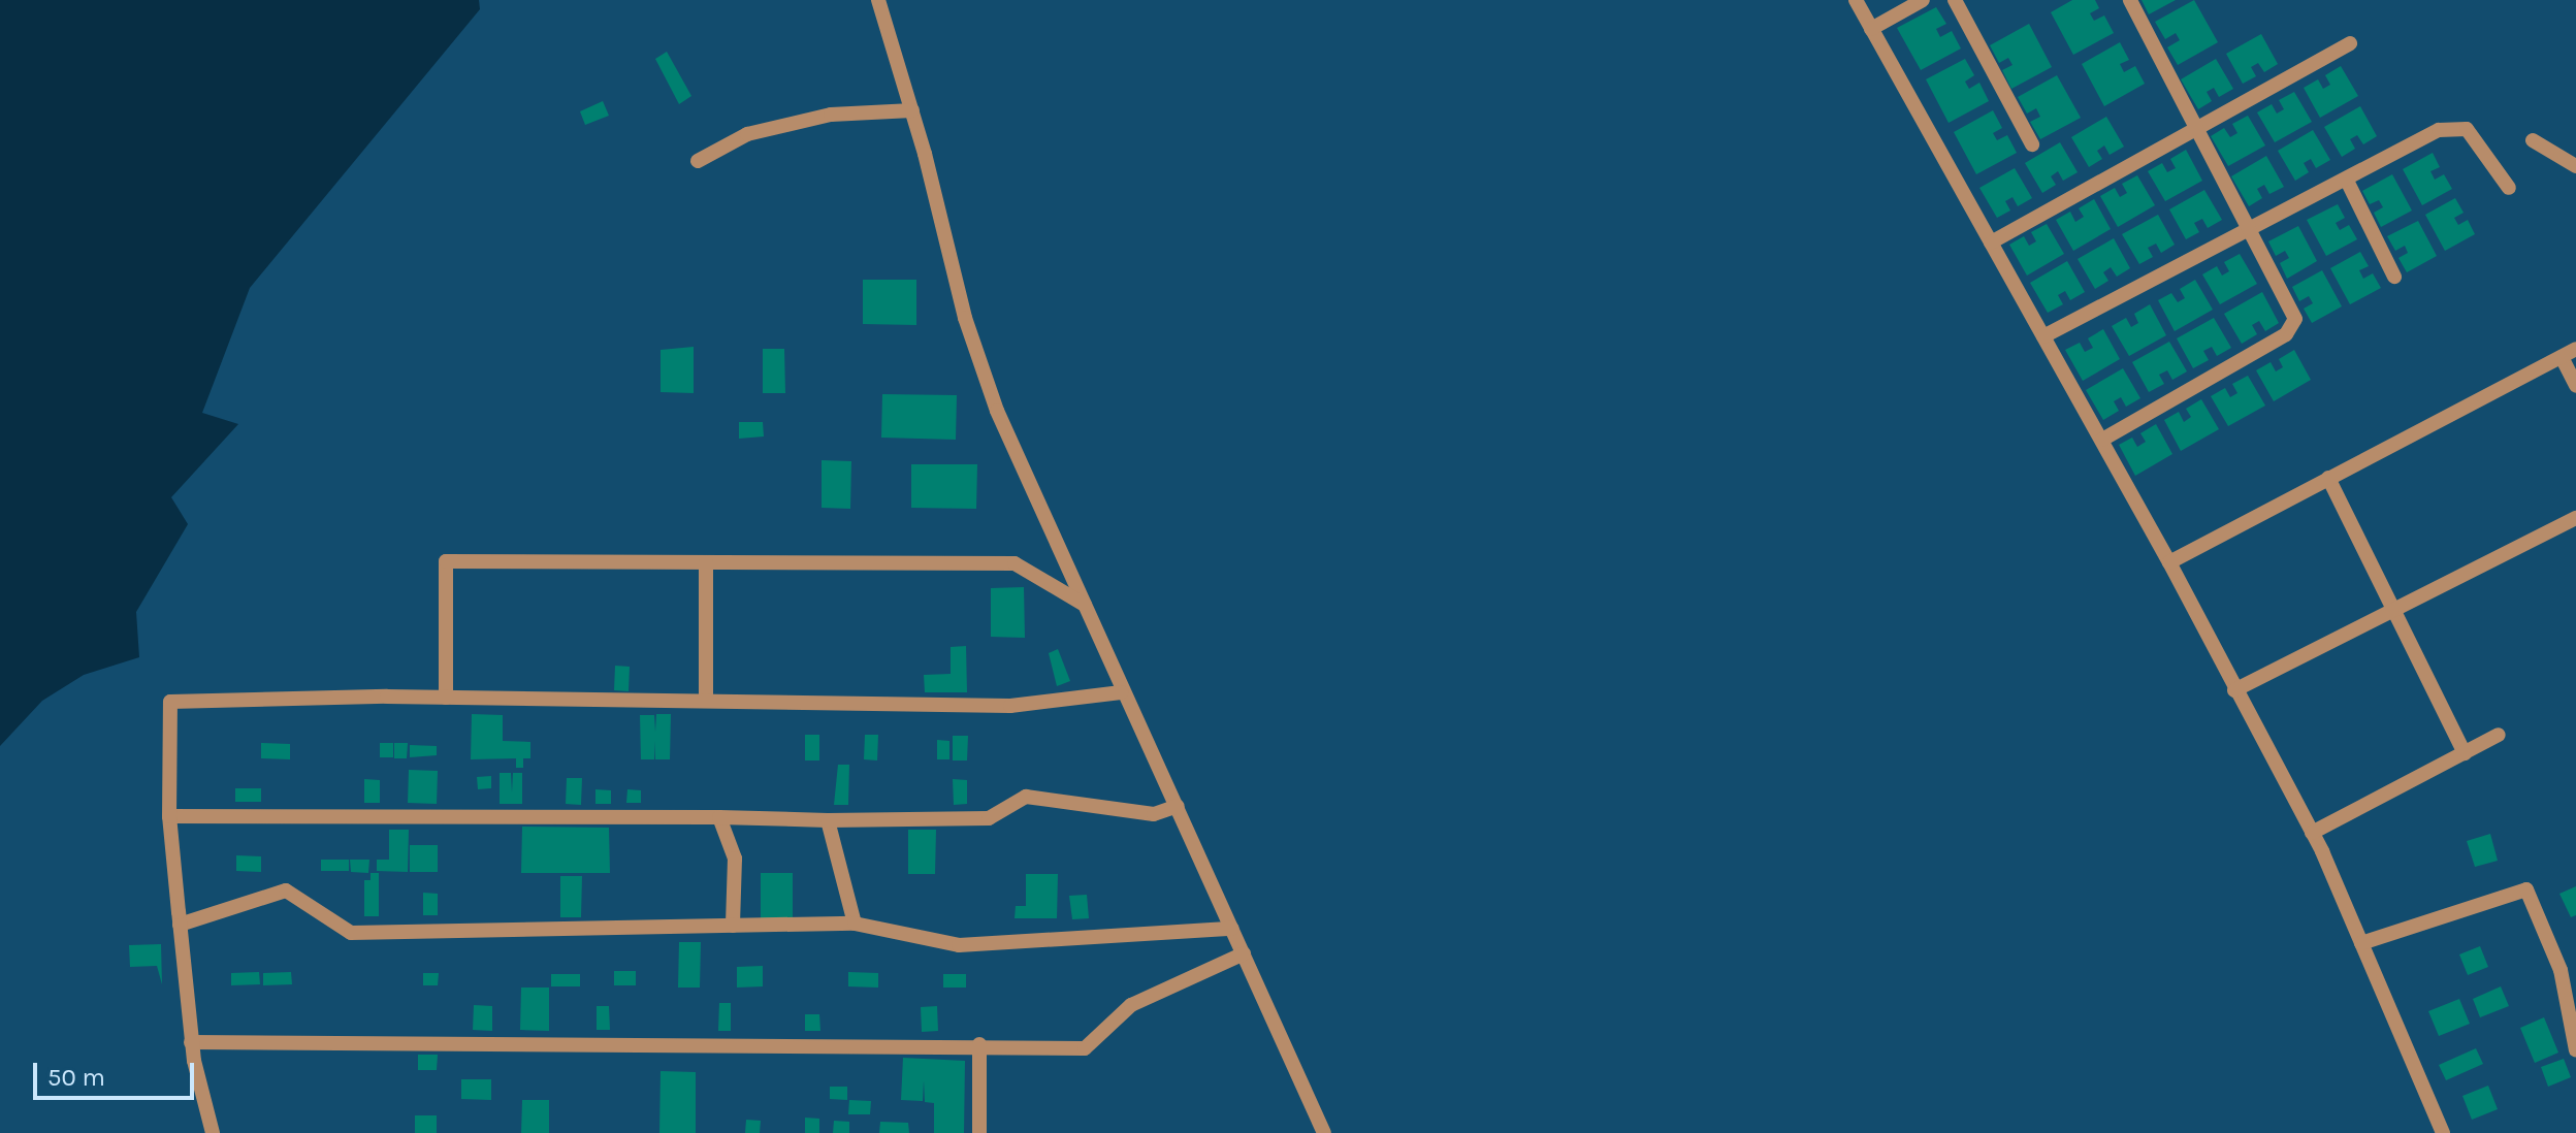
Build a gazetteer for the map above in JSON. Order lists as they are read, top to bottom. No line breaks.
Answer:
{"scale_bar":"50 m"}
